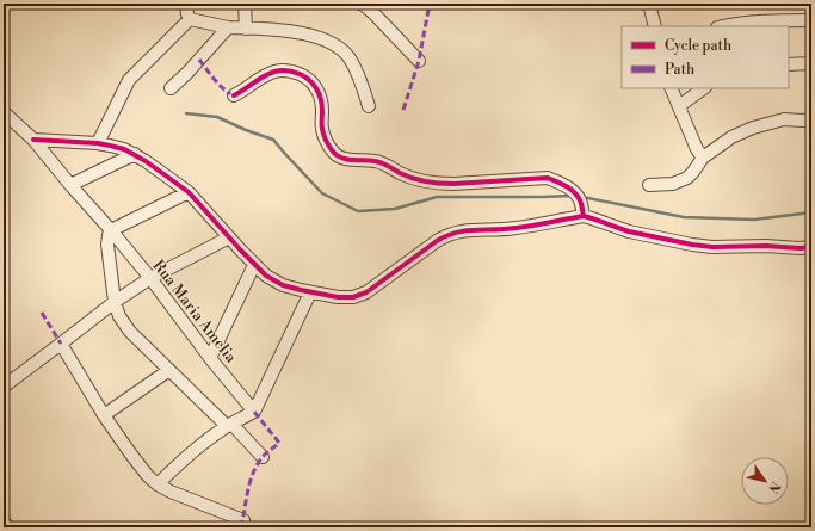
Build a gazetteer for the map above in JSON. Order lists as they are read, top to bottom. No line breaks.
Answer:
{"streets":{"street":["Rua Maria Amelia"]},"legend":["Cycle path","Path"],"north":"bottom right"}
